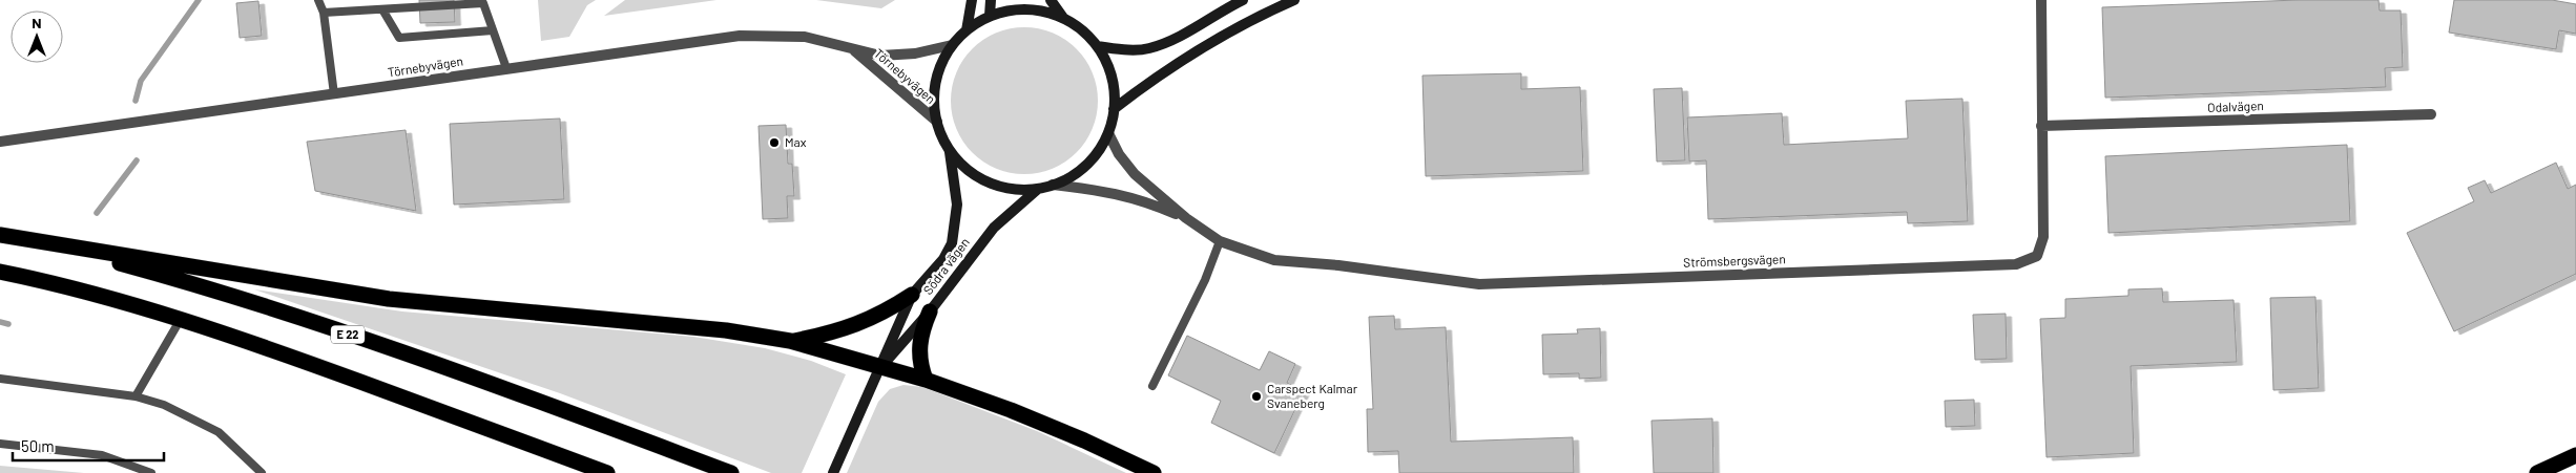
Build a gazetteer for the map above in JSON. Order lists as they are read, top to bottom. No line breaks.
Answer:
{"streets":{"highway":["E 22"],"main road":["Södra vägen"],"street":["Törnebyvägen","Odalvägen","Strömsbergsvägen"]},"crossings":[["Törnebyvägen","Strömsbergsvägen"],["Törnebyvägen","Södra vägen"],["Odalvägen","Strömsbergsvägen"],["Strömsbergsvägen","Södra vägen"]],"places":["Max","Carspect Kalmar Svaneberg"],"scale_bar":"50 m","north":"top"}
